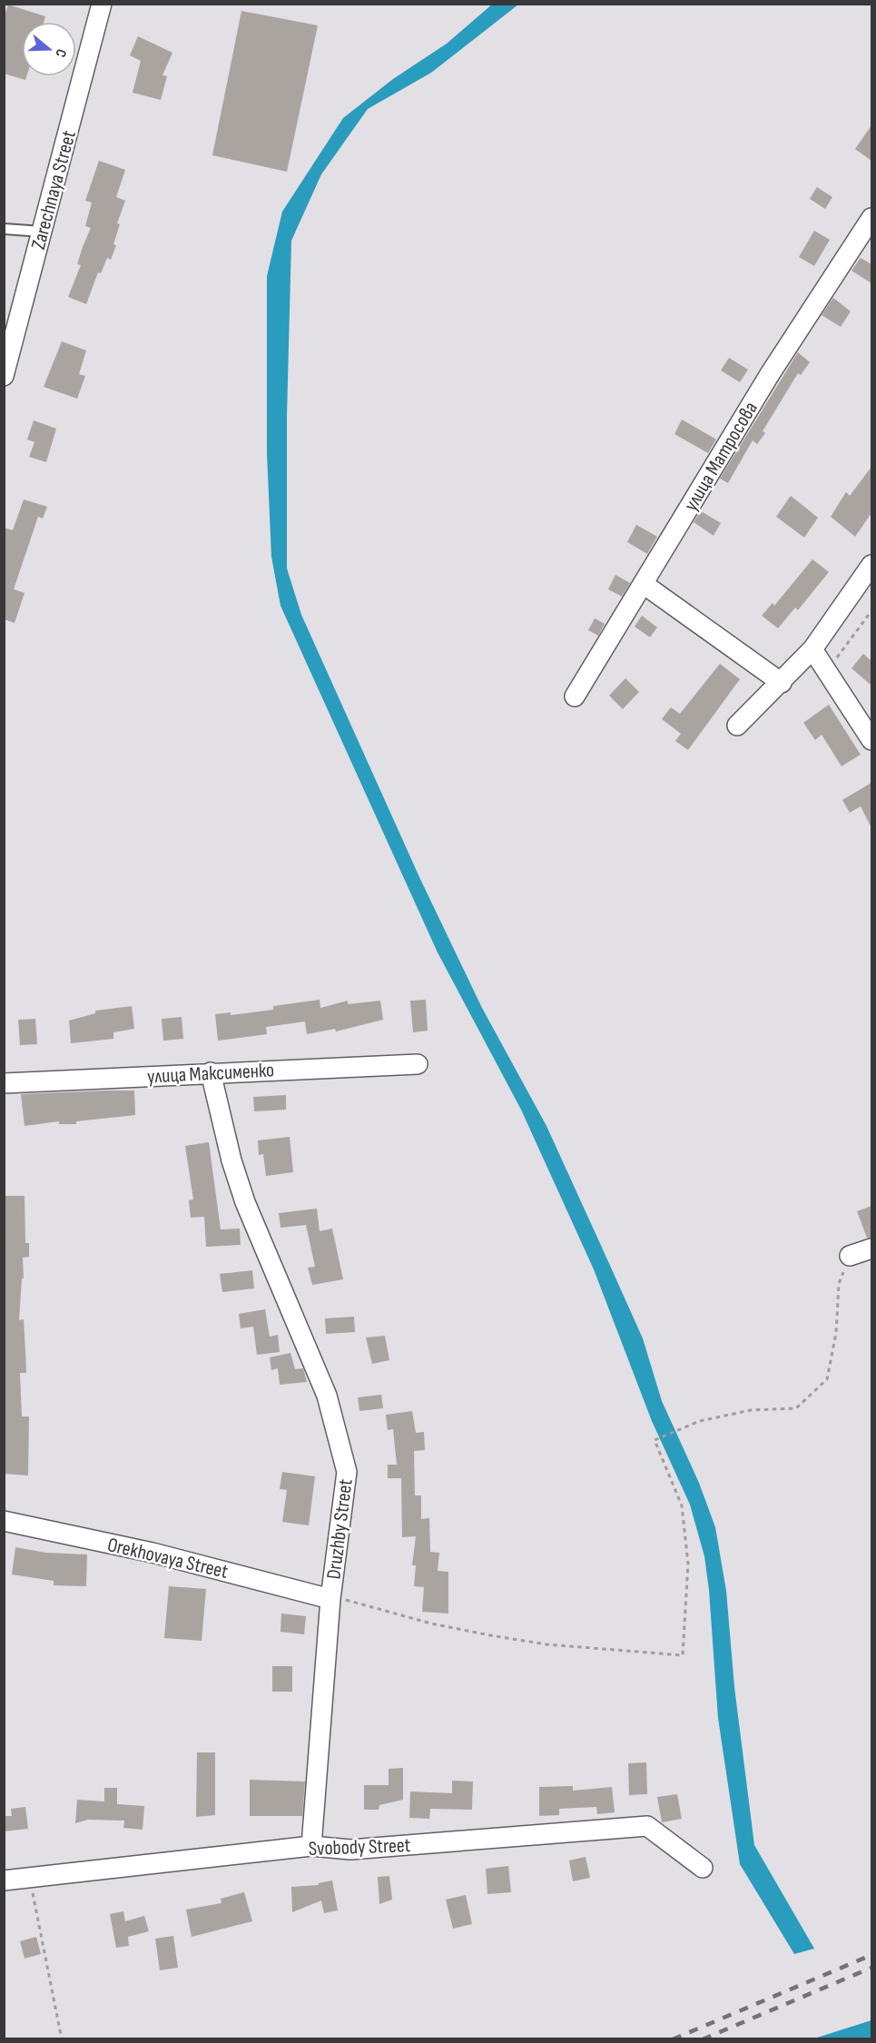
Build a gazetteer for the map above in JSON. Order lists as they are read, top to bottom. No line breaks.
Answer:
{"streets":{"street":["Zarechnaya Street","улица Матросова","улица Максименко","Druzhby Street","Orekhovaya Street","Svobody Street"]},"crossings":[["улица Максименко","Druzhby Street"],["Druzhby Street","Orekhovaya Street"],["Druzhby Street","Svobody Street"]],"north":"right"}
